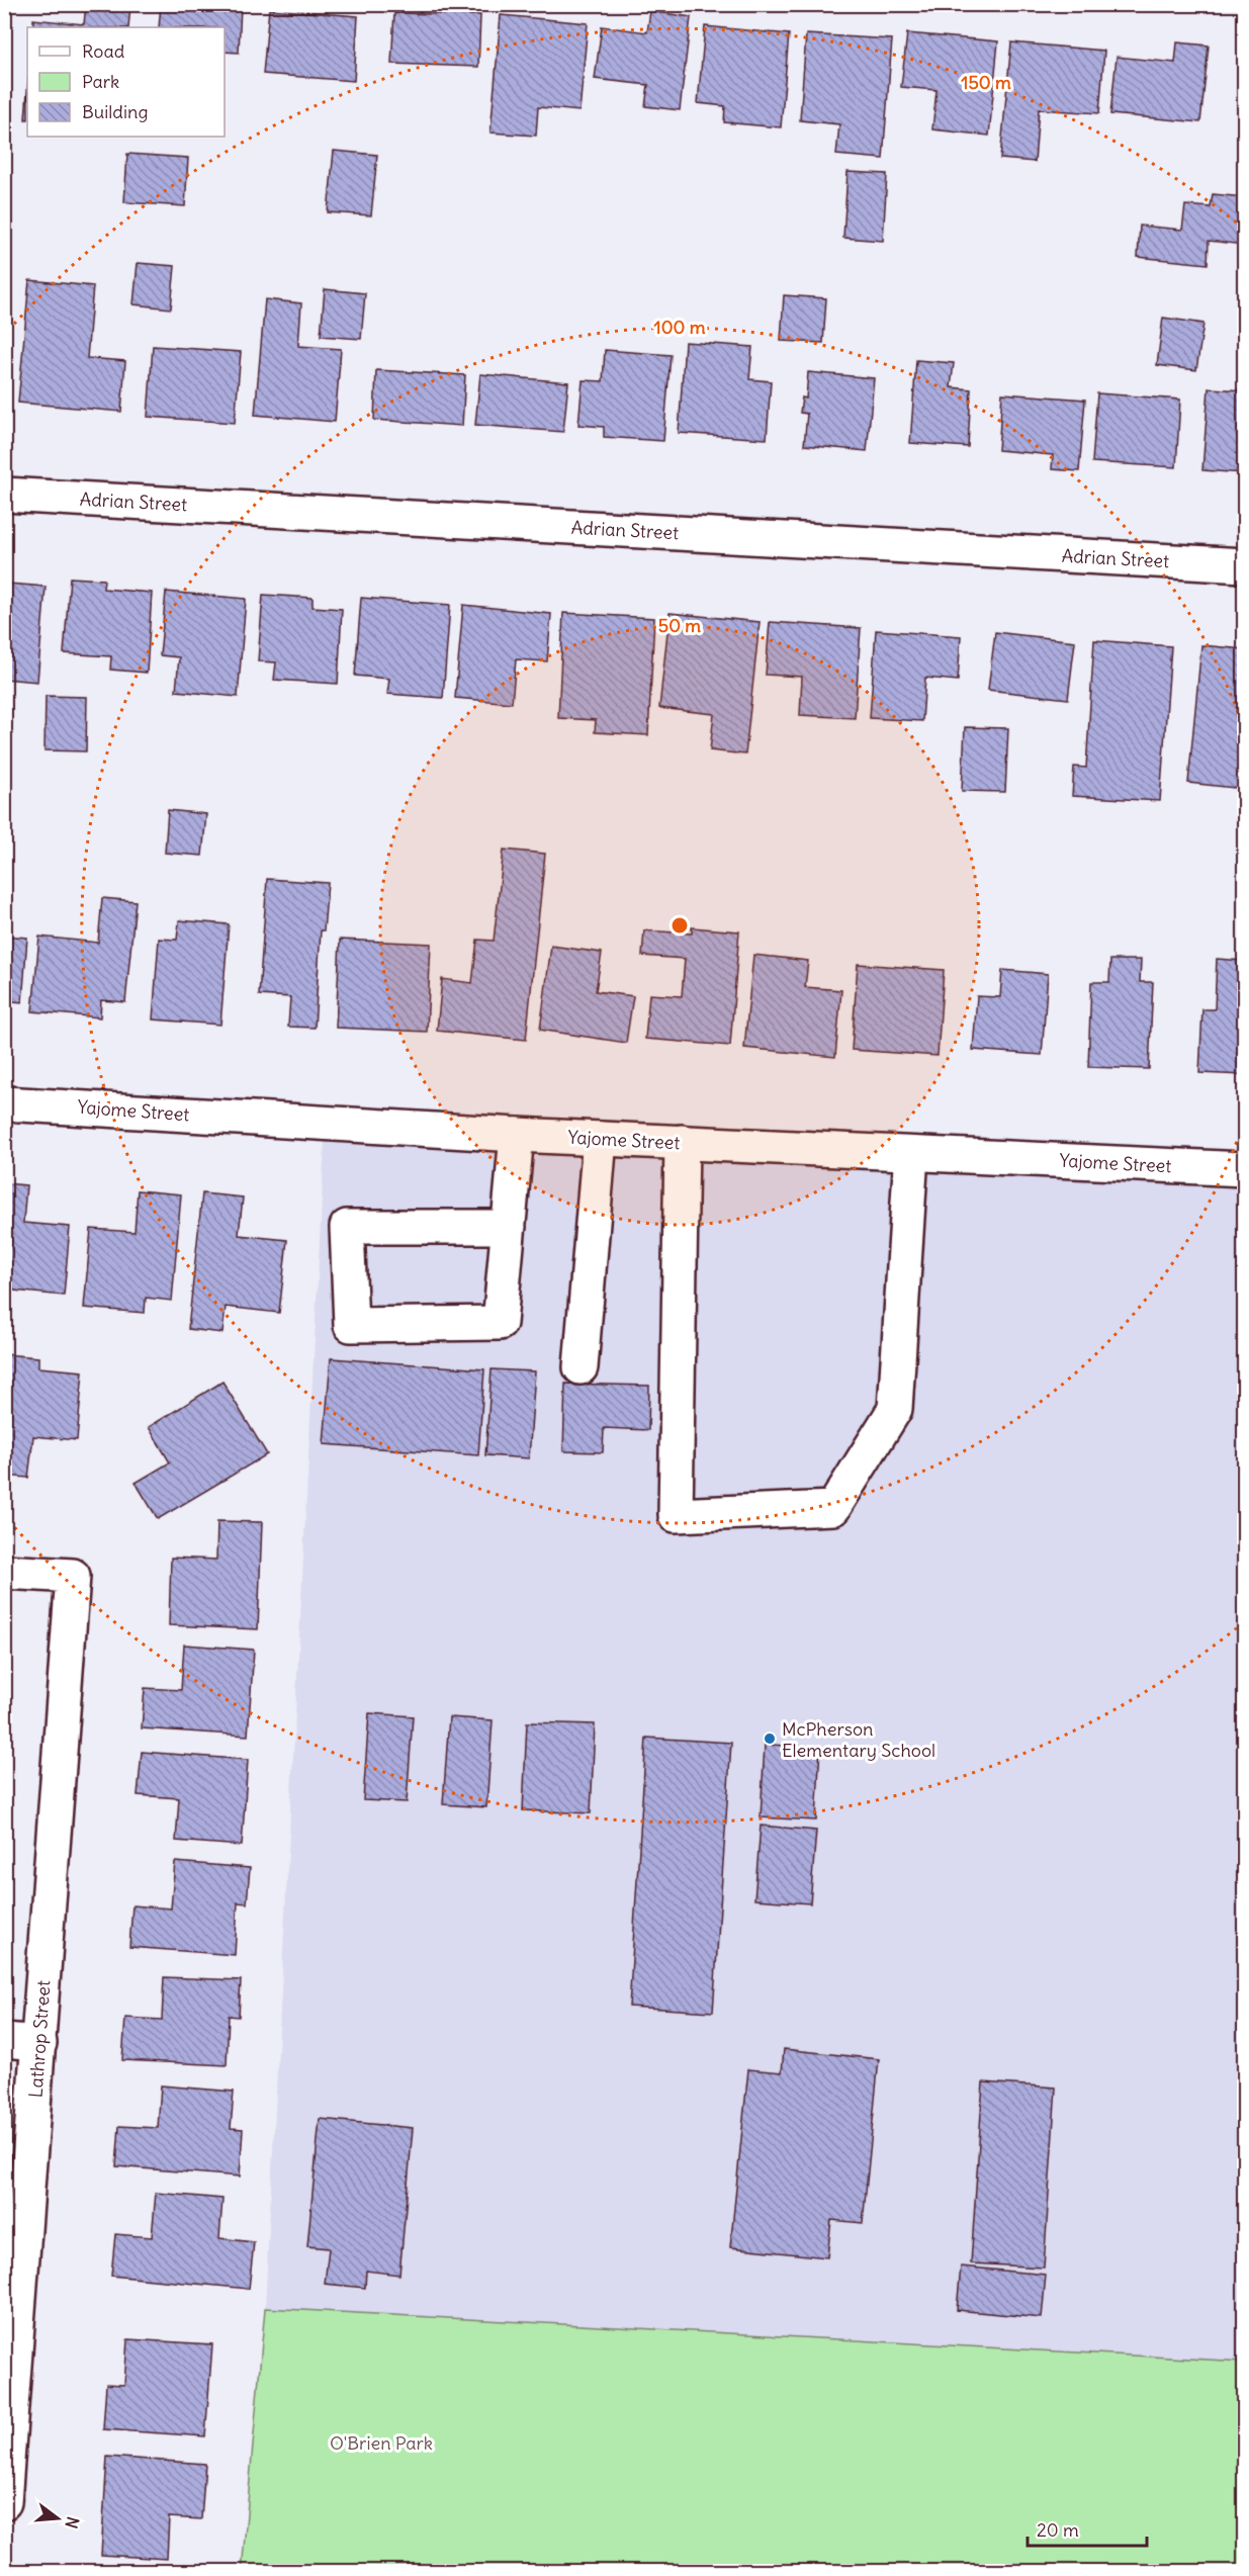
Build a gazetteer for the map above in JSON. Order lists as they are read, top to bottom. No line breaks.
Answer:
{"streets":{"street":["Adrian Street","Yajome Street","Lathrop Street"]},"parks":["O'Brien Park"],"places":["McPherson Elementary School"],"legend":["Road","Park","Building"],"scale_bar":"20 m","north":"right","rings":["150 m","100 m","50 m"]}
